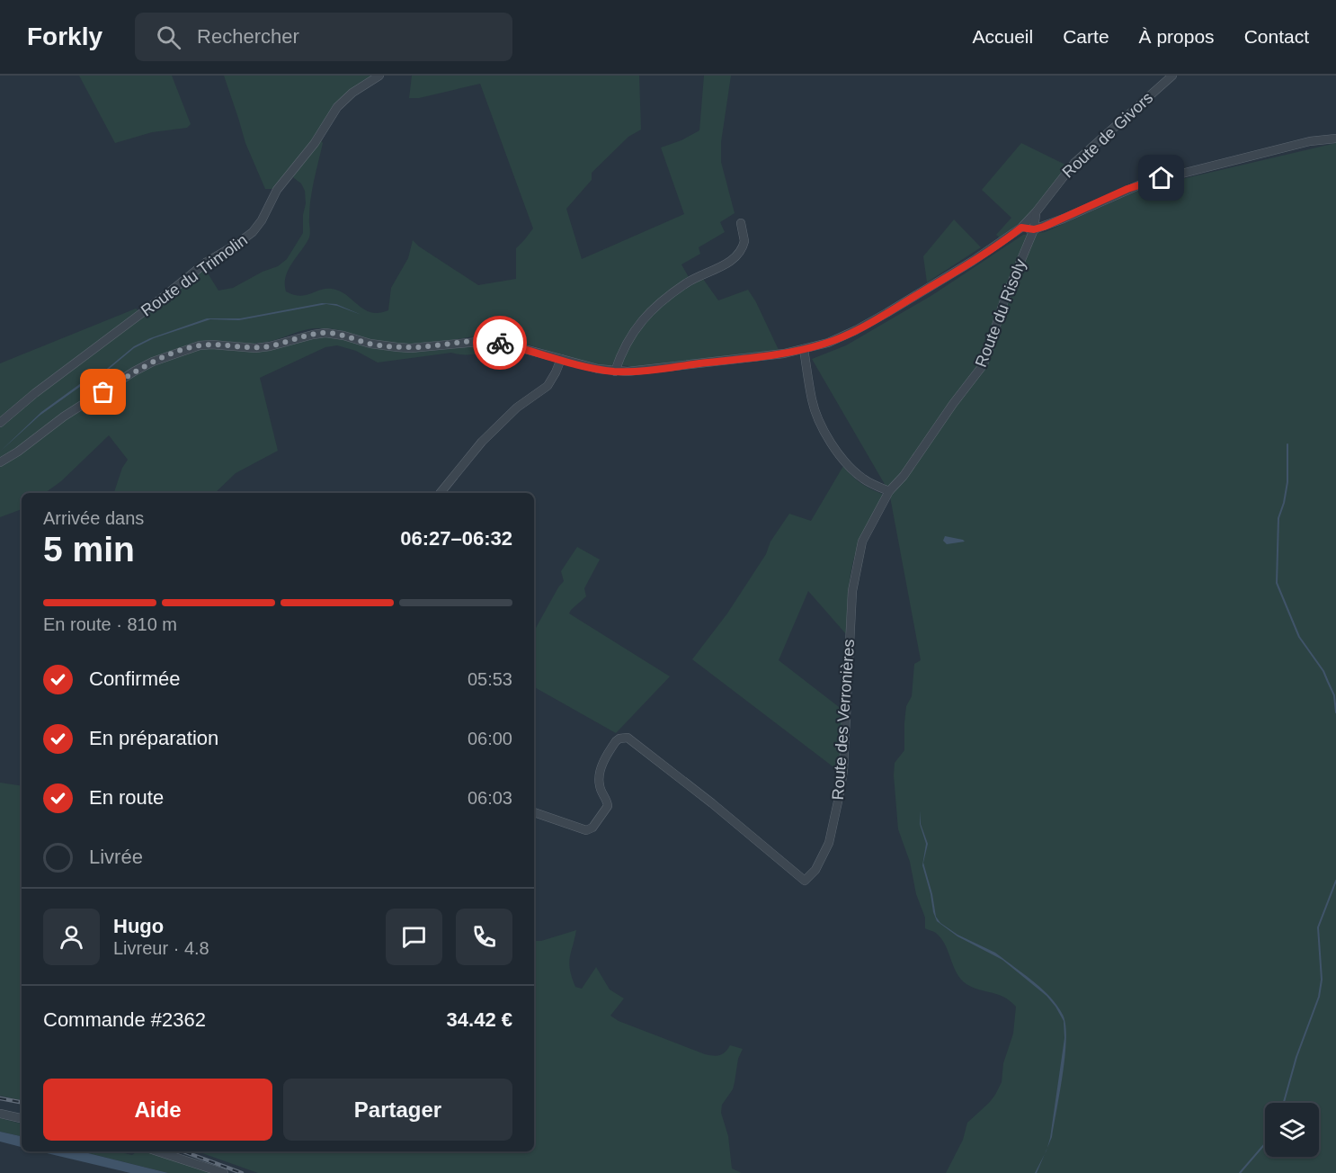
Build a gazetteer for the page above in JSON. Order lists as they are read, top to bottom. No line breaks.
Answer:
{"streets":{"street":["Route de Givors","Route du Trimolin","Route du Risoly","Route des Verronières"]},"crossings":[["Route de Givors","Route du Risoly"],["Route du Risoly","Route des Verronières"]],"page":{"header":"Forkly","search":"Rechercher","nav":["Accueil","Carte","À propos","Contact"],"heading":["5 min","Arrivée dans","06:27–06:32"],"panel":["Hugo","Livreur · 4.8","Commande #2362","34.42 €"],"bar":"En route · 810 m","list":[["Confirmée","05:53"],["En préparation","06:00"],["En route","06:03"],"Livrée"],"buttons":["Aide","Partager"]}}
